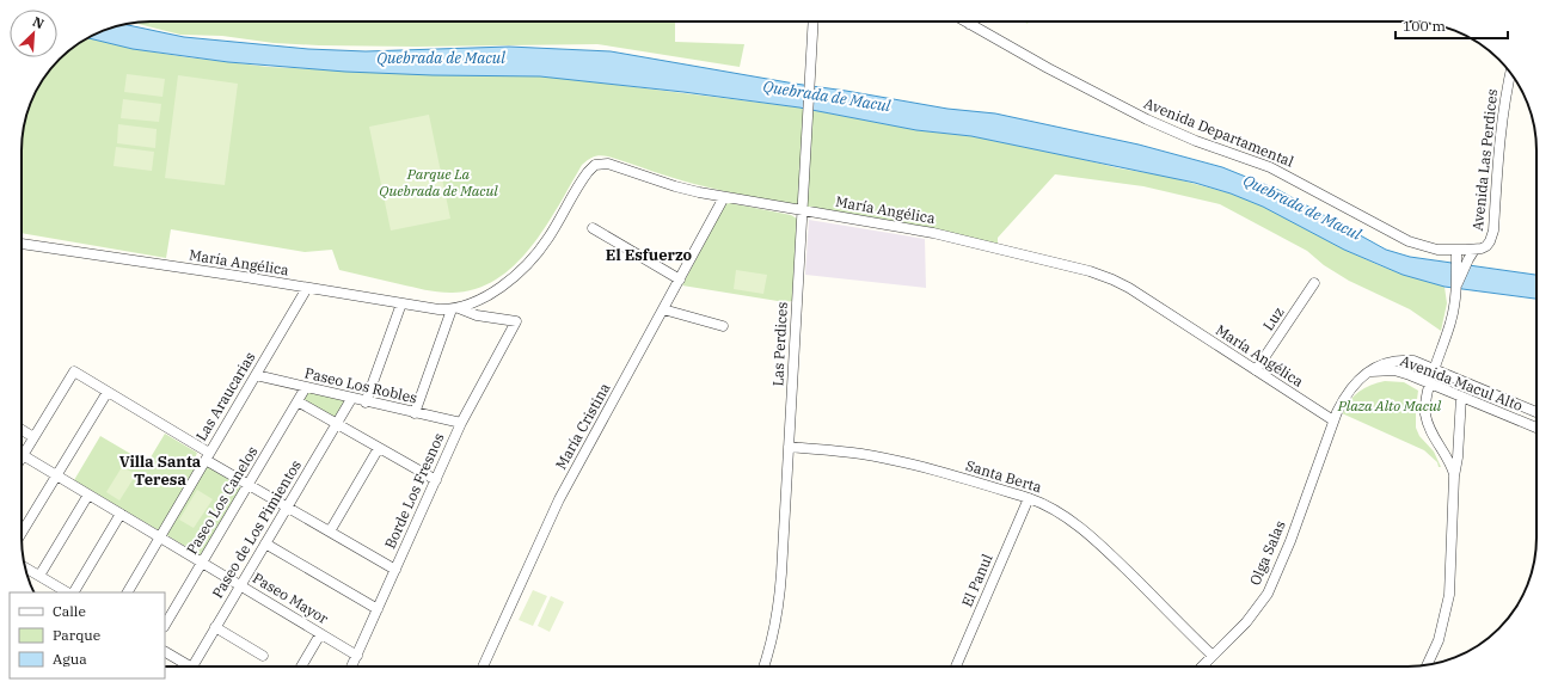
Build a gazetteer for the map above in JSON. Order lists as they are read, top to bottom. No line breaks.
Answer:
{"streets":{"street":["Avenida Departamental","Avenida Las Perdices","María Angélica","Luz","Las Perdices","Avenida Macul Alto","Paseo Los Robles","Las Araucarias","María Cristina","Santa Berta","Borde Los Fresnos","Paseo Los Canelos","Paseo de Los Pimientos","Olga Salas","El Panul","Paseo Mayor"]},"crossings":[["Avenida Departamental","Avenida Las Perdices"],["María Angélica","Luz"],["María Angélica","Las Perdices"],["María Angélica","Avenida Macul Alto"],["María Angélica","Las Araucarias"],["María Angélica","María Cristina"],["María Angélica","Borde Los Fresnos"],["María Angélica","Olga Salas"],["Las Perdices","Santa Berta"],["Avenida Macul Alto","Olga Salas"],["Paseo Los Robles","Las Araucarias"],["Paseo Los Robles","Borde Los Fresnos"],["Paseo Los Robles","Paseo Los Canelos"],["Paseo Los Robles","Paseo de Los Pimientos"],["Las Araucarias","Paseo Mayor"],["Santa Berta","Olga Salas"],["Santa Berta","El Panul"],["Borde Los Fresnos","Paseo Mayor"],["Paseo Los Canelos","Paseo Mayor"],["Paseo de Los Pimientos","Paseo Mayor"]],"districts":["El Esfuerzo","Villa Santa Teresa"],"water":["Quebrada de Macul"],"parks":["Parque La Quebrada de Macul","Plaza Alto Macul"],"legend":["Calle","Parque","Agua"],"scale_bar":"100 m","north":"top right"}
